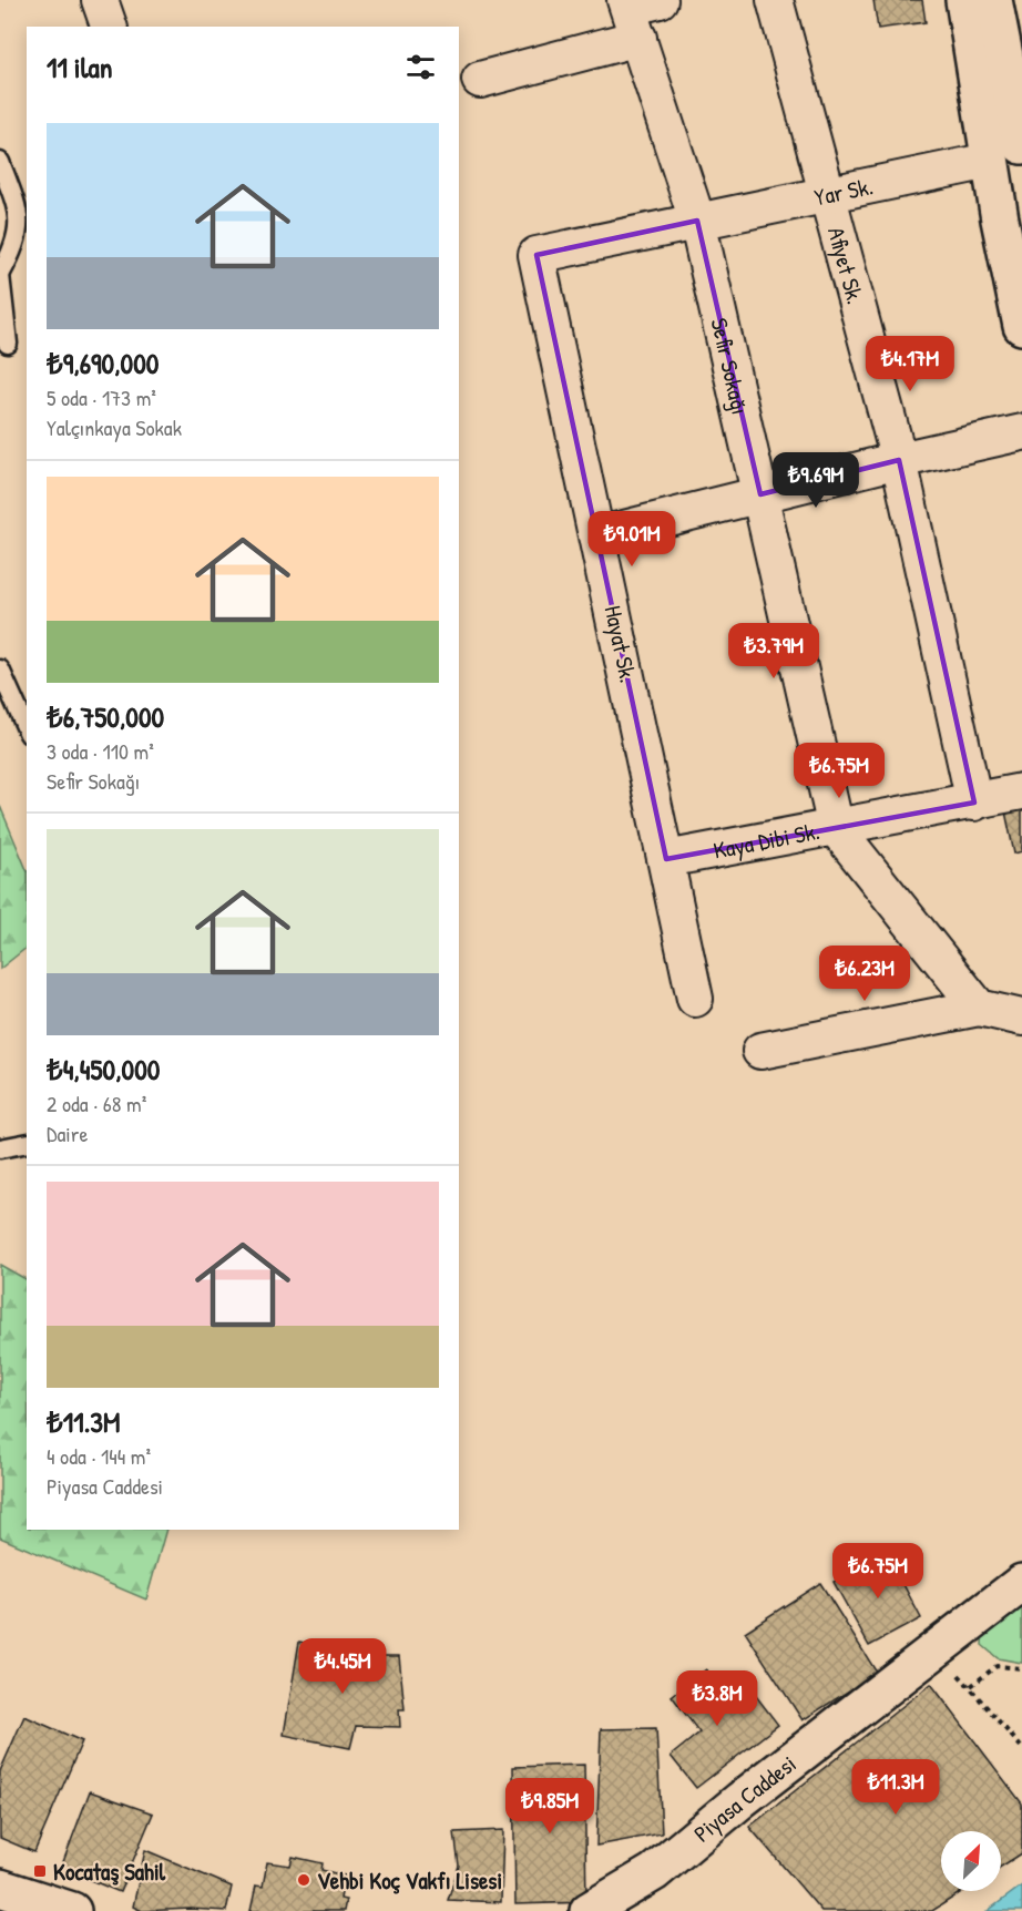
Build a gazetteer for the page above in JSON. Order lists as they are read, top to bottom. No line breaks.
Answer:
{"streets":{"main road":["Piyasa Caddesi"],"street":["Yar Sk.","Afiyet Sk.","Sefir Sokağı","Hayat Sk.","Kaya Dibi Sk."]},"crossings":[["Yar Sk.","Afiyet Sk."],["Yar Sk.","Sefir Sokağı"],["Yar Sk.","Hayat Sk."],["Afiyet Sk.","Kaya Dibi Sk."],["Sefir Sokağı","Hayat Sk."],["Sefir Sokağı","Kaya Dibi Sk."],["Hayat Sk.","Kaya Dibi Sk."]],"places":{"transit":["Kocataş Sahil"],"other":["Vehbi Koç Vakfı Lisesi"]},"north":"top right","page":{"heading":"11 ilan","list":[{"name":"₺9,690,000","note":"5 oda · 173 m² · Yalçınkaya Sokak"},{"name":"₺6,750,000","note":"3 oda · 110 m² · Sefir Sokağı"},{"name":"₺4,450,000","note":"2 oda · 68 m² · Daire"},{"name":"₺11.3M","note":"4 oda · 144 m² · Piyasa Caddesi"}],"price":["₺4.17M","₺9.69M","₺9.01M","₺3.79M","₺6.75M","₺6.23M","₺6.75M","₺4.45M","₺3.8M","₺11.3M","₺9.85M"]}}
